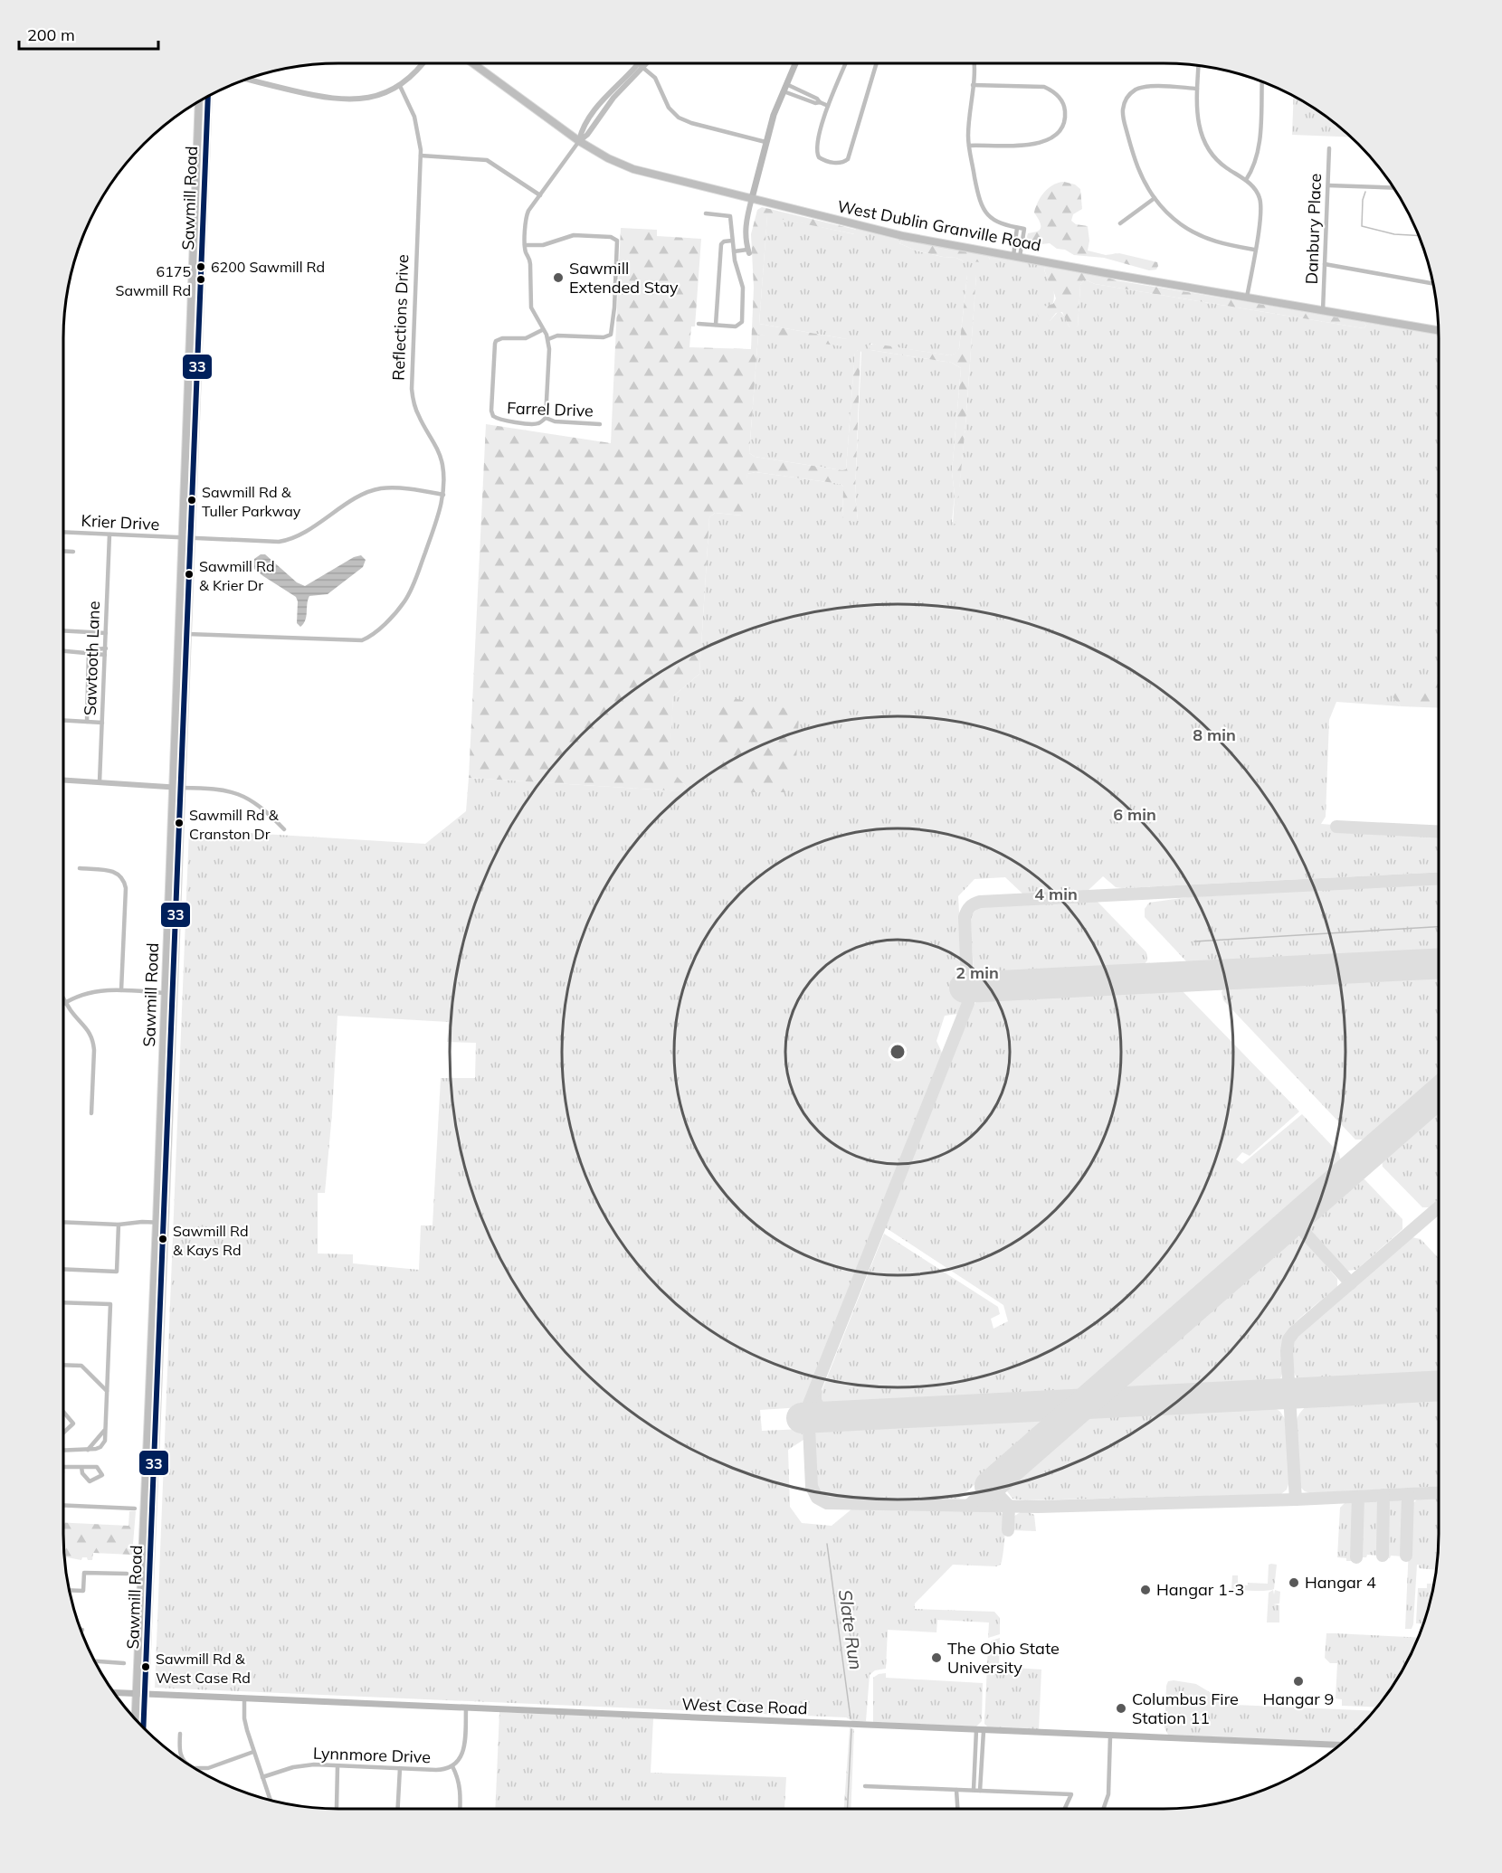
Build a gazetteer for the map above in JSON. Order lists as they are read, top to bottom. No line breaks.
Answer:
{"streets":{"main road":["Sawmill Road","West Dublin Granville Road","West Case Road"],"street":["Danbury Place","Reflections Drive","Farrel Drive","Krier Drive","Sawtooth Lane","Lynnmore Drive"]},"crossings":[["Sawmill Road","Reflections Drive"],["Sawmill Road","Krier Drive"],["Sawmill Road","West Case Road"],["West Dublin Granville Road","Danbury Place"],["Reflections Drive","Krier Drive"],["Krier Drive","Sawtooth Lane"],["West Case Road","Lynnmore Drive"]],"water":["Slate Run"],"places":["6200 Sawmill Rd","Sawmill Extended Stay","6175 Sawmill Rd","Sawmill Rd & Tuller Parkway","Sawmill Rd & Krier Dr","Sawmill Rd & Cranston Dr","Sawmill Rd & Kays Rd","Hangar 4","Hangar 1-3","The Ohio State University","Sawmill Rd & West Case Rd","Hangar 9","Columbus Fire Station 11"],"lines":["transit line 33"],"scale_bar":"200 m","rings":["8 min","6 min","4 min","2 min"]}
